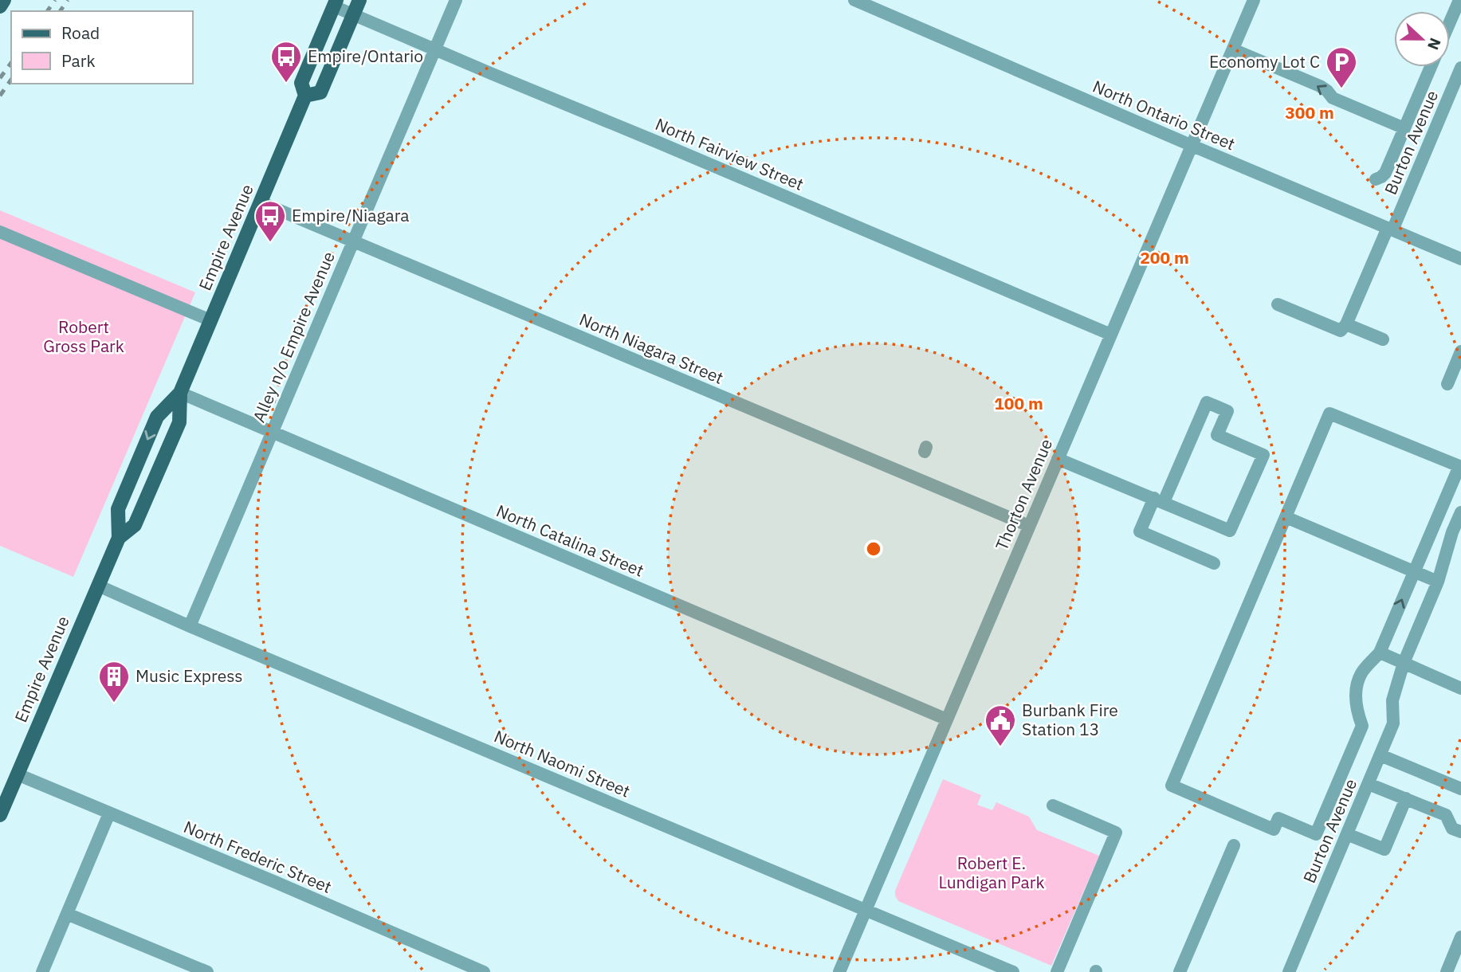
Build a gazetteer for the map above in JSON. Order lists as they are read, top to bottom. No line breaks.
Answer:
{"streets":{"main road":["Empire Avenue"],"street":["North Ontario Street","Burton Avenue","North Fairview Street","Alley n/o Empire Avenue","North Niagara Street","Thorton Avenue","North Catalina Street","North Naomi Street","North Frederic Street"]},"crossings":[["North Ontario Street","Burton Avenue"],["North Ontario Street","Thorton Avenue"],["North Fairview Street","Empire Avenue"],["North Fairview Street","Alley n/o Empire Avenue"],["North Fairview Street","Thorton Avenue"],["Empire Avenue","North Niagara Street"],["Empire Avenue","North Catalina Street"],["Empire Avenue","North Naomi Street"],["Empire Avenue","North Frederic Street"],["Alley n/o Empire Avenue","North Niagara Street"],["Alley n/o Empire Avenue","North Catalina Street"],["Alley n/o Empire Avenue","North Naomi Street"],["North Niagara Street","Thorton Avenue"],["Thorton Avenue","North Catalina Street"],["Thorton Avenue","North Naomi Street"]],"parks":["Robert Gross Park","Robert E. Lundigan Park"],"places":{"bus stop":["Empire/Ontario","Empire/Niagara"],"parking":["Economy Lot C"],"building":["Music Express"],"public building":["Burbank Fire Station 13"]},"legend":["Road","Park"],"north":"right","rings":["300 m","200 m","100 m"]}
